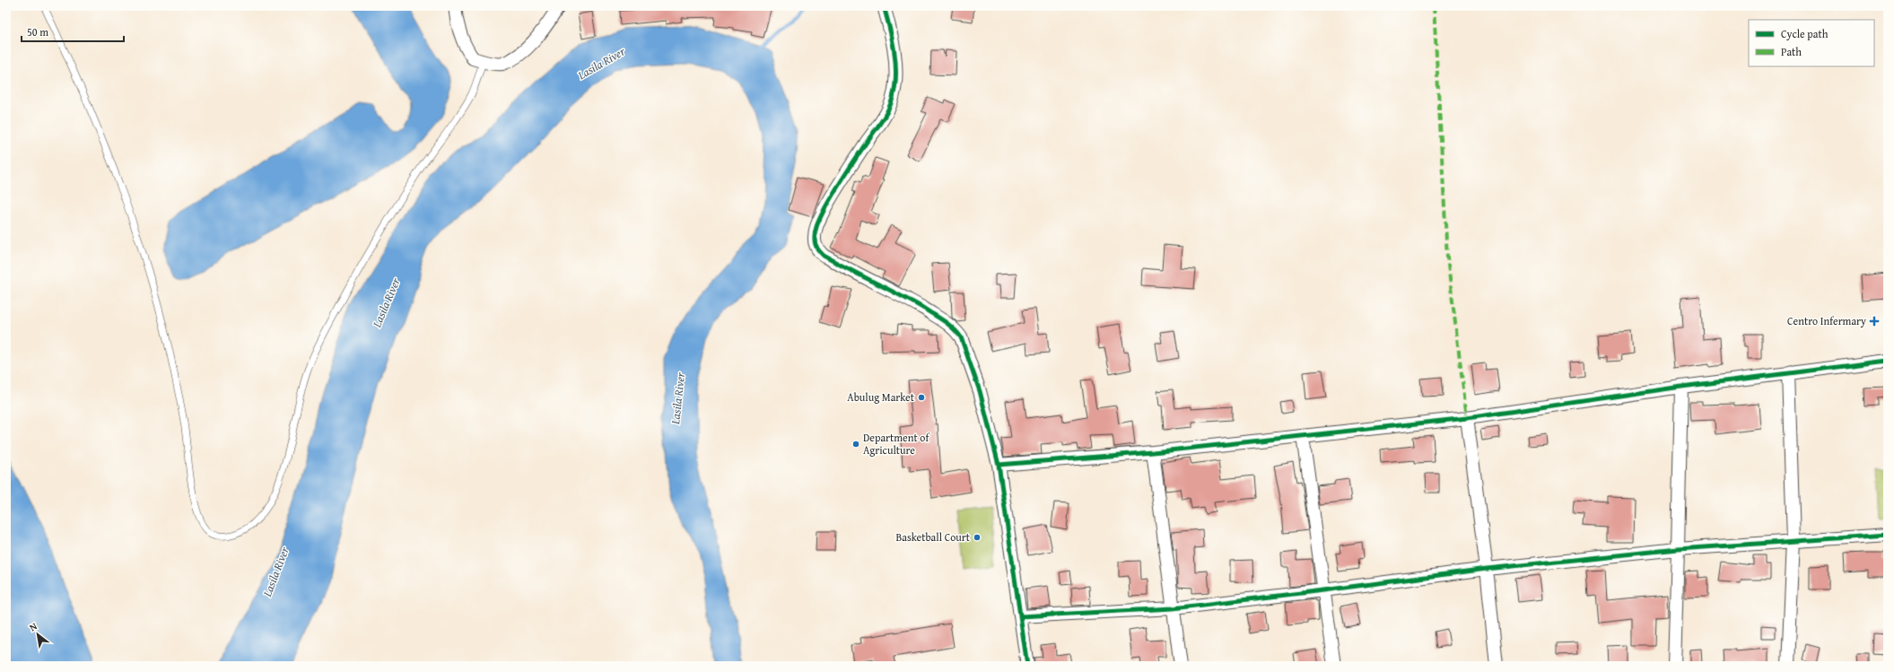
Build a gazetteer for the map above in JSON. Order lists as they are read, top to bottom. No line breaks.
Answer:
{"water":["Lasila River"],"places":{"health":["Centro Infermary"],"other":["Abulug Market","Department of Agriculture","Basketball Court"]},"legend":["Cycle path","Path"],"scale_bar":"50 m","north":"top left"}
